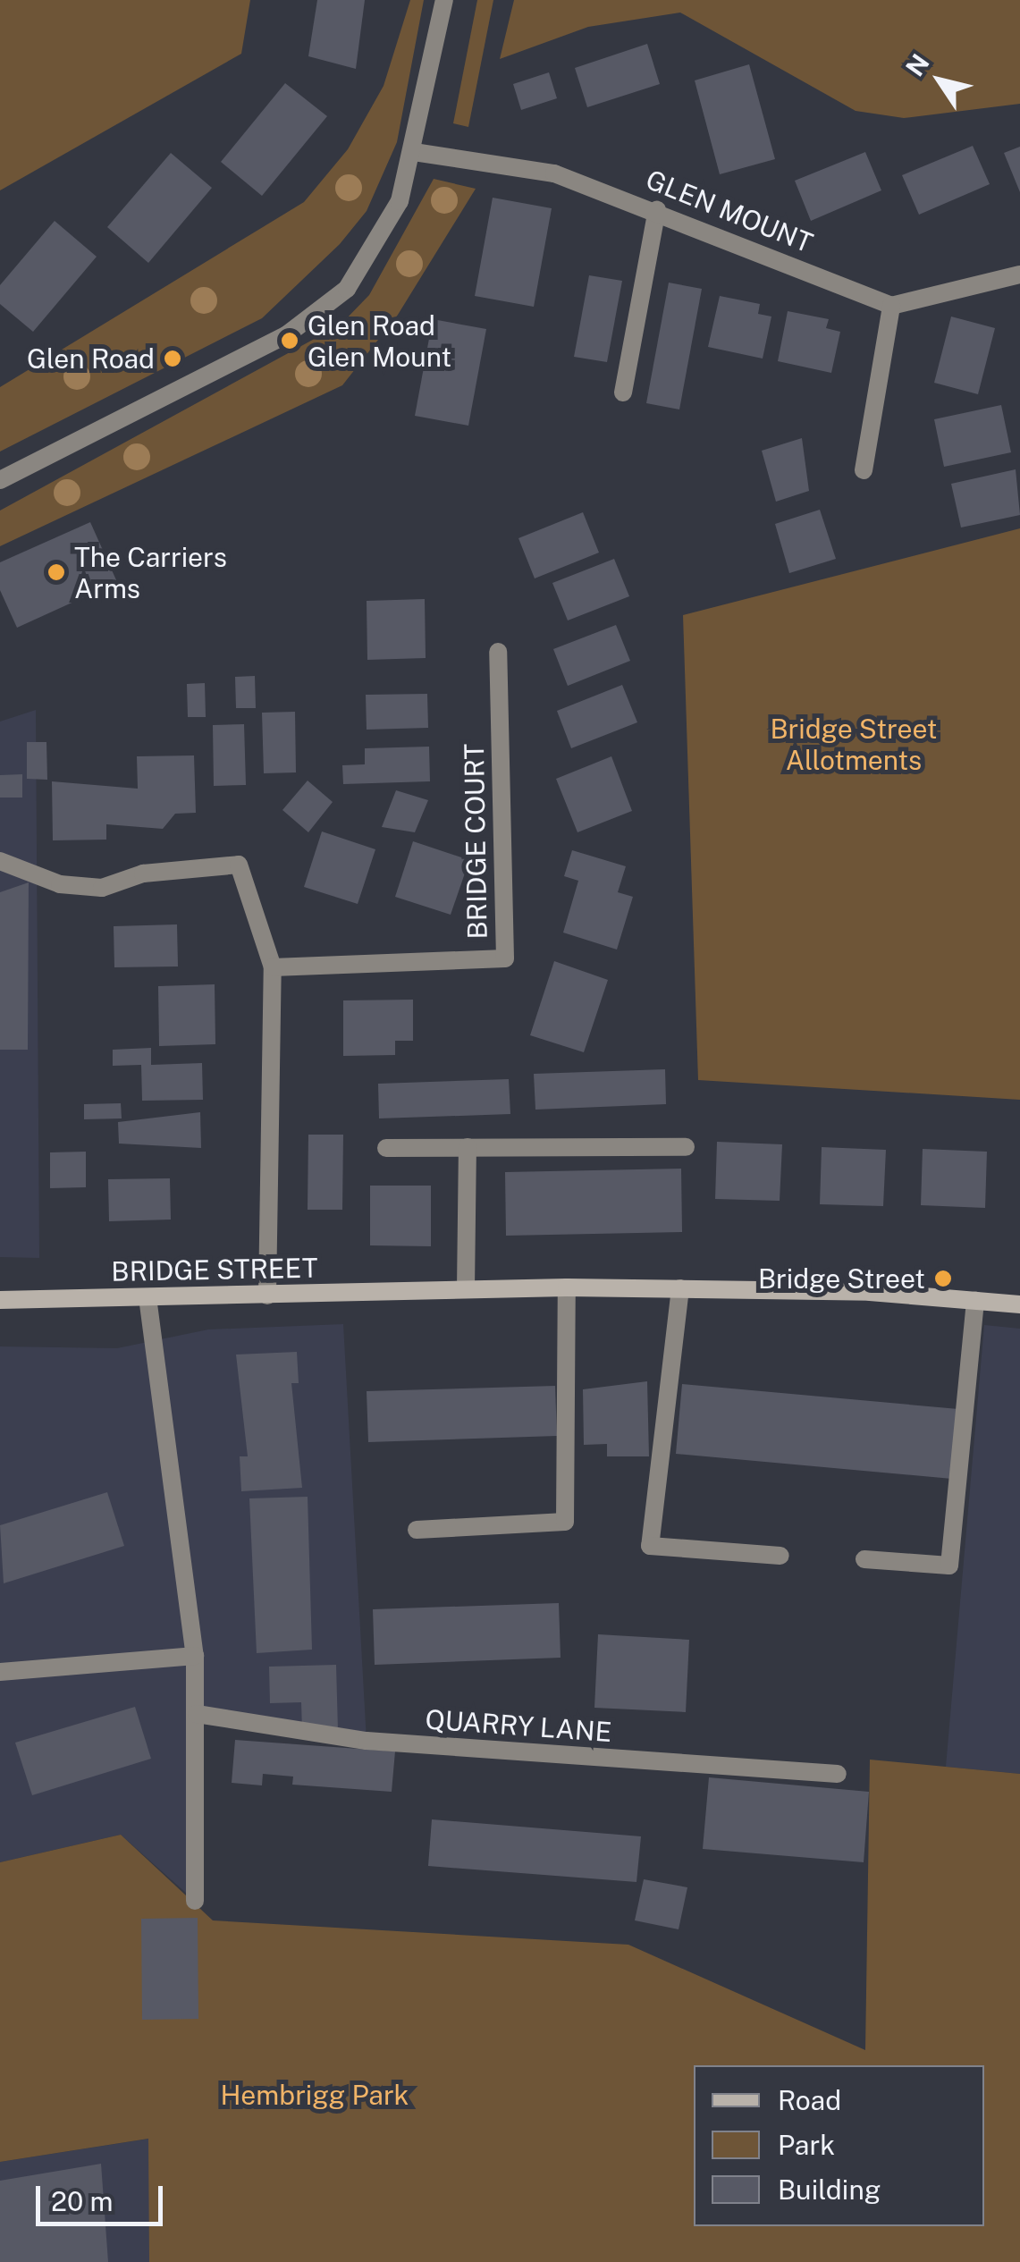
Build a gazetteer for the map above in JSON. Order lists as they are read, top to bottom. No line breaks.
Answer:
{"streets":{"main road":["BRIDGE STREET"],"street":["GLEN MOUNT","BRIDGE COURT","QUARRY LANE"]},"parks":["Bridge Street Allotments","Hembrigg Park"],"places":["Glen Road Glen Mount","Glen Road","The Carriers Arms","Bridge Street"],"legend":["Road","Park","Building"],"scale_bar":"20 m","north":"top left"}
